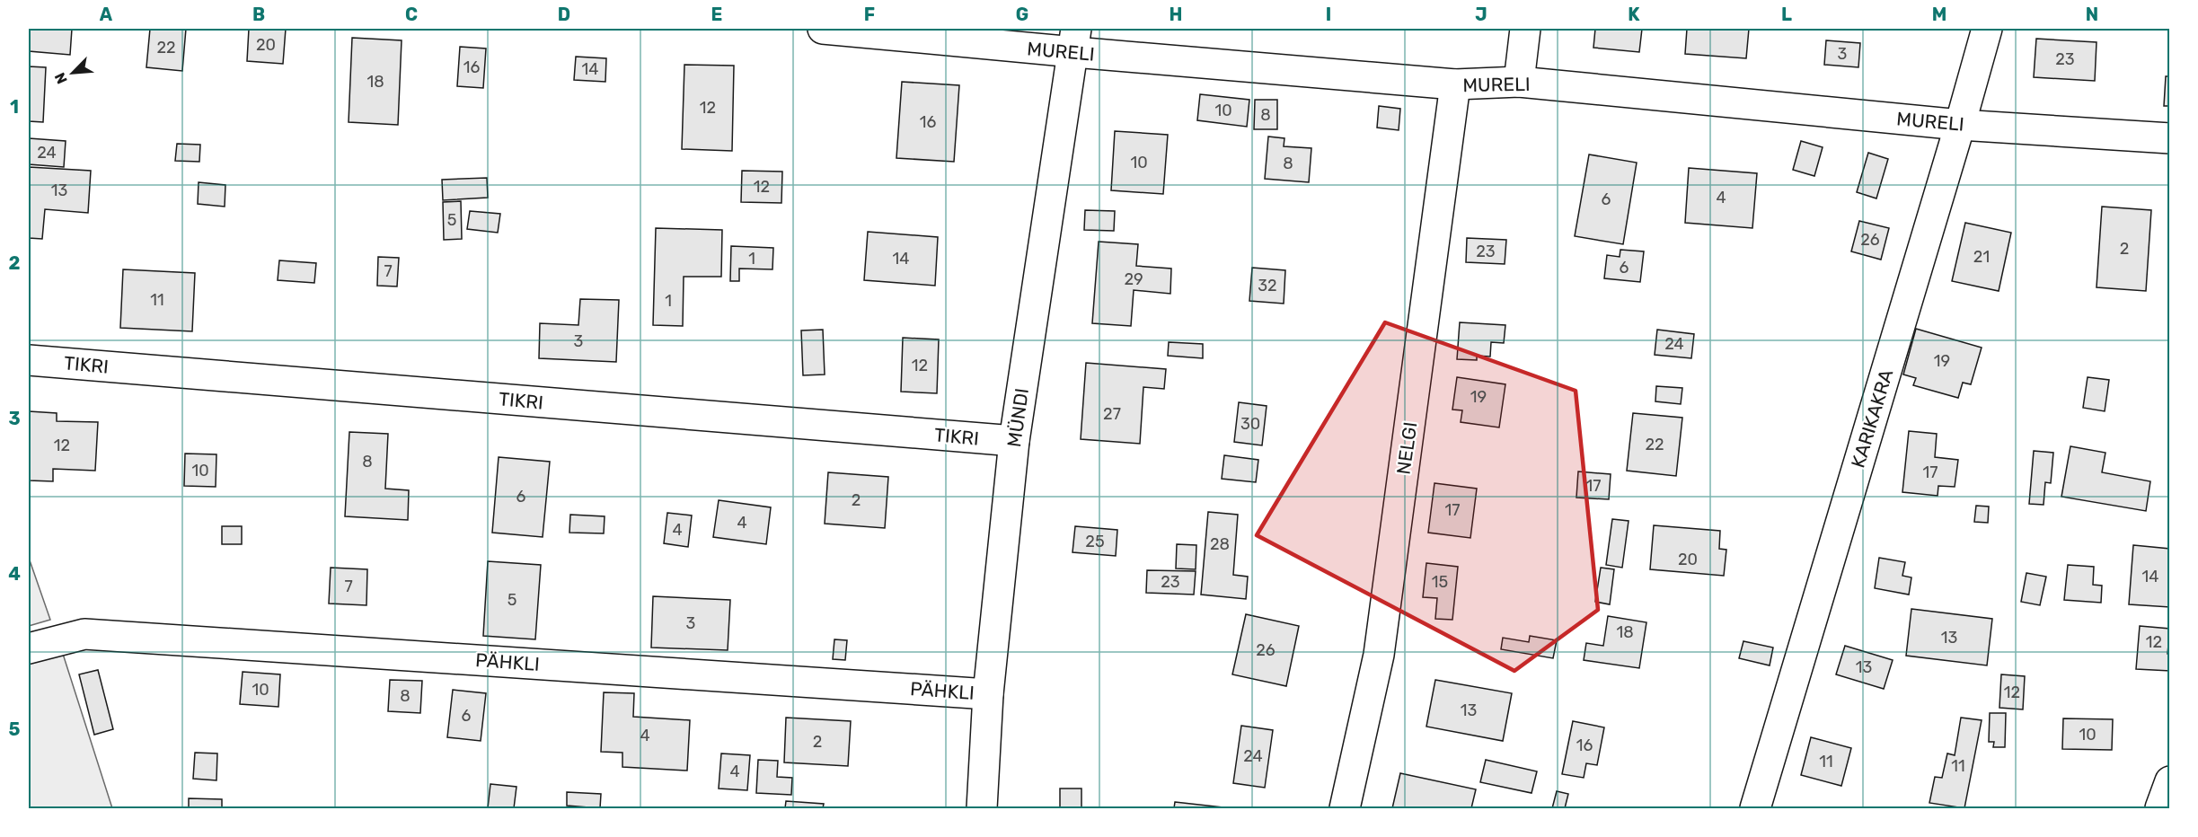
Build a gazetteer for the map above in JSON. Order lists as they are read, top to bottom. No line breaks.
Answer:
{"streets":{"street":["MURELI","TIKRI","MÜNDI","KARIKAKRA","NELGI","PÄHKLI"]},"crossings":[["MURELI","MÜNDI"],["MURELI","KARIKAKRA"],["MURELI","NELGI"],["TIKRI","MÜNDI"],["MÜNDI","PÄHKLI"]],"house_numbers":["20","22","3","23","16","14","18","12","10","8","16","24","10","8","12","13","4","6","5","26","2","23","21","1","14","6","7","29","32","11","1","3","24","19","12","19","27","30","22","12","8","10","17","17","6","2","17","4","4","25","28","20","14","23","15","7","5","3","18","13","12","26","13","10","12","8","13","6","10","4","2","16","24","11","11","4"],"north":"bottom left","grid":{"columns":["A","B","C","D","E","F","G","H","I","J","K","L","M","N"],"rows":["1","2","3","4","5"]}}
